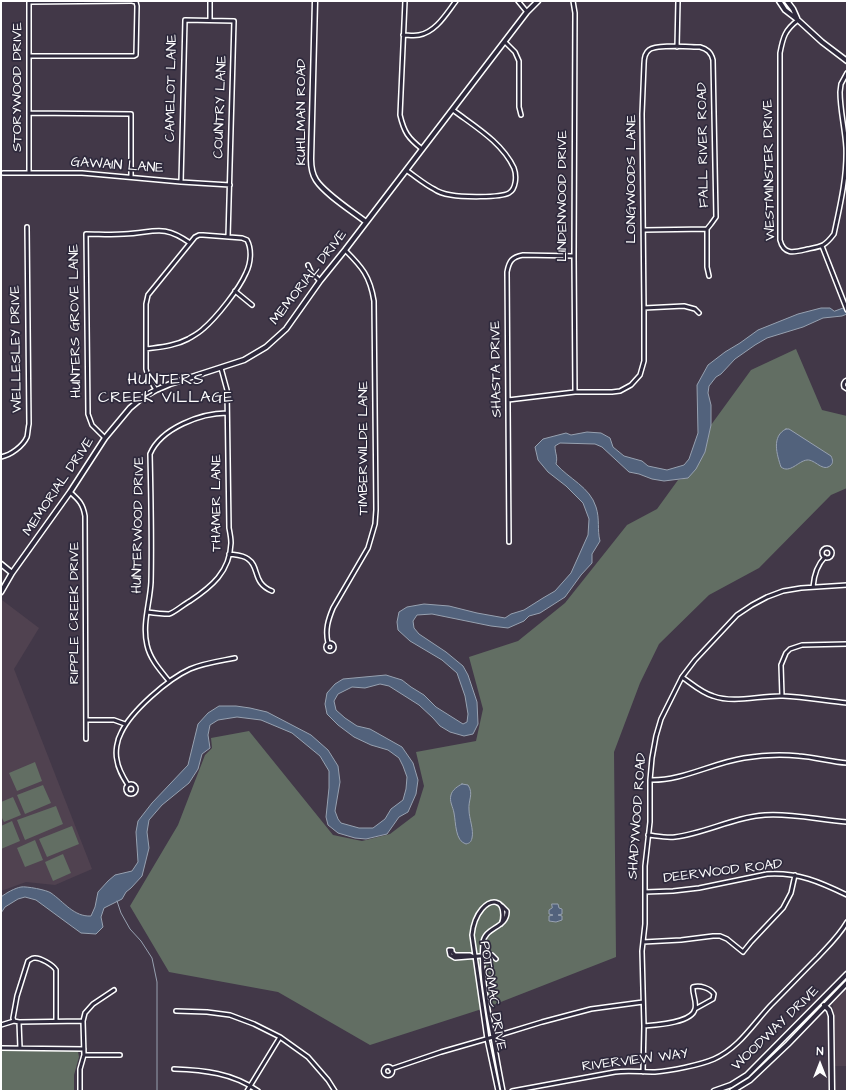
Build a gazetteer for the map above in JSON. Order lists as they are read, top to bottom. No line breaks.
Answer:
{"streets":{"street":["STORYWOOD DRIVE","CAMELOT LANE","COUNTRY LANE","KUHLMAN ROAD","FALL RIVER ROAD","GAWAIN LANE","WESTMINSTER DRIVE","LONGWOODS LANE","LINDENWOOD DRIVE","MEMORIAL DRIVE","HUNTERS GROVE LANE","WELLESLEY DRIVE","SHASTA DRIVE","TIMBERWILDE LANE","THAMER LANE","HUNTERWOOD DRIVE","RIPPLE CREEK DRIVE","SHADYWOOD ROAD","DEERWOOD ROAD","POTOMAC DRIVE","WOODWAY DRIVE","RIVERVIEW WAY"]},"crossings":[["STORYWOOD DRIVE","GAWAIN LANE"],["CAMELOT LANE","COUNTRY LANE"],["CAMELOT LANE","GAWAIN LANE"],["COUNTRY LANE","GAWAIN LANE"],["KUHLMAN ROAD","MEMORIAL DRIVE"],["FALL RIVER ROAD","LONGWOODS LANE"],["LONGWOODS LANE","LINDENWOOD DRIVE"],["LINDENWOOD DRIVE","SHASTA DRIVE"],["MEMORIAL DRIVE","HUNTERS GROVE LANE"],["MEMORIAL DRIVE","TIMBERWILDE LANE"],["MEMORIAL DRIVE","THAMER LANE"],["MEMORIAL DRIVE","RIPPLE CREEK DRIVE"],["THAMER LANE","HUNTERWOOD DRIVE"],["SHADYWOOD ROAD","DEERWOOD ROAD"],["SHADYWOOD ROAD","RIVERVIEW WAY"]],"districts":["HUNTERS CREEK VILLAGE"],"north":"top"}
